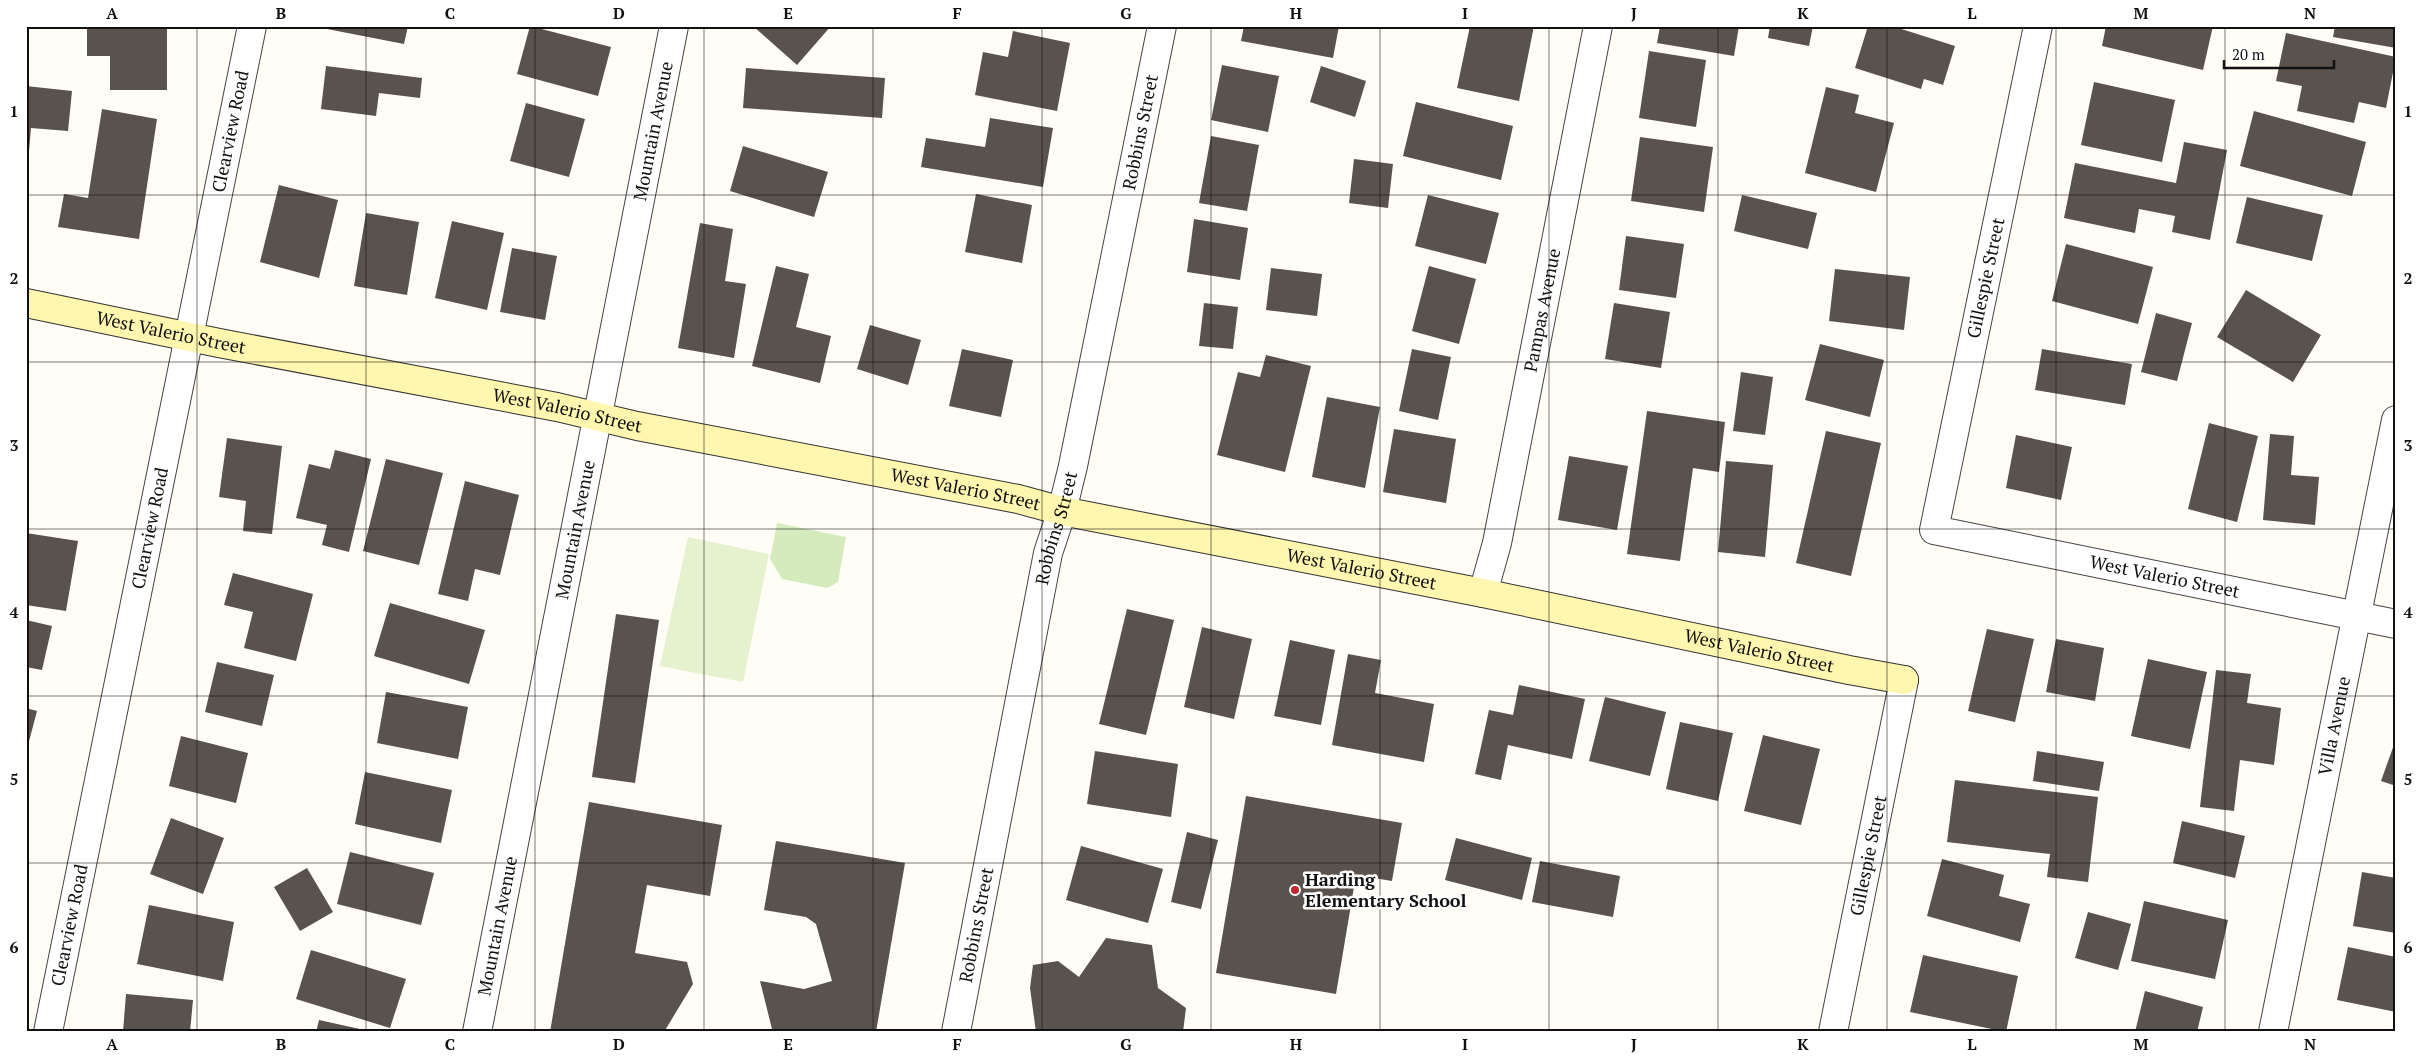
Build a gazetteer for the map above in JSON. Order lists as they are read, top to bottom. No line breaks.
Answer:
{"streets":{"street":["Mountain Avenue","Clearview Road","Robbins Street","Gillespie Street","Pampas Avenue","West Valerio Street","Villa Avenue"]},"crossings":[["Mountain Avenue","West Valerio Street"],["Clearview Road","West Valerio Street"],["Robbins Street","West Valerio Street"],["Gillespie Street","West Valerio Street"],["Pampas Avenue","West Valerio Street"],["West Valerio Street","Villa Avenue"]],"places":["Harding Elementary School"],"scale_bar":"20 m","grid":{"columns":["A","B","C","D","E","F","G","H","I","J","K","L","M","N"],"rows":["1","2","3","4","5","6"]}}
